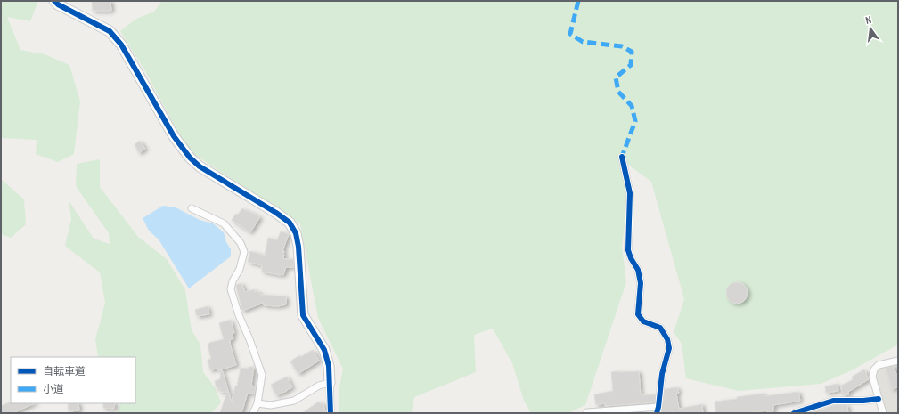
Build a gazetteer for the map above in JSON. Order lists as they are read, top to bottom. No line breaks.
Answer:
{"legend":["自転車道","小道"],"north":"top"}
